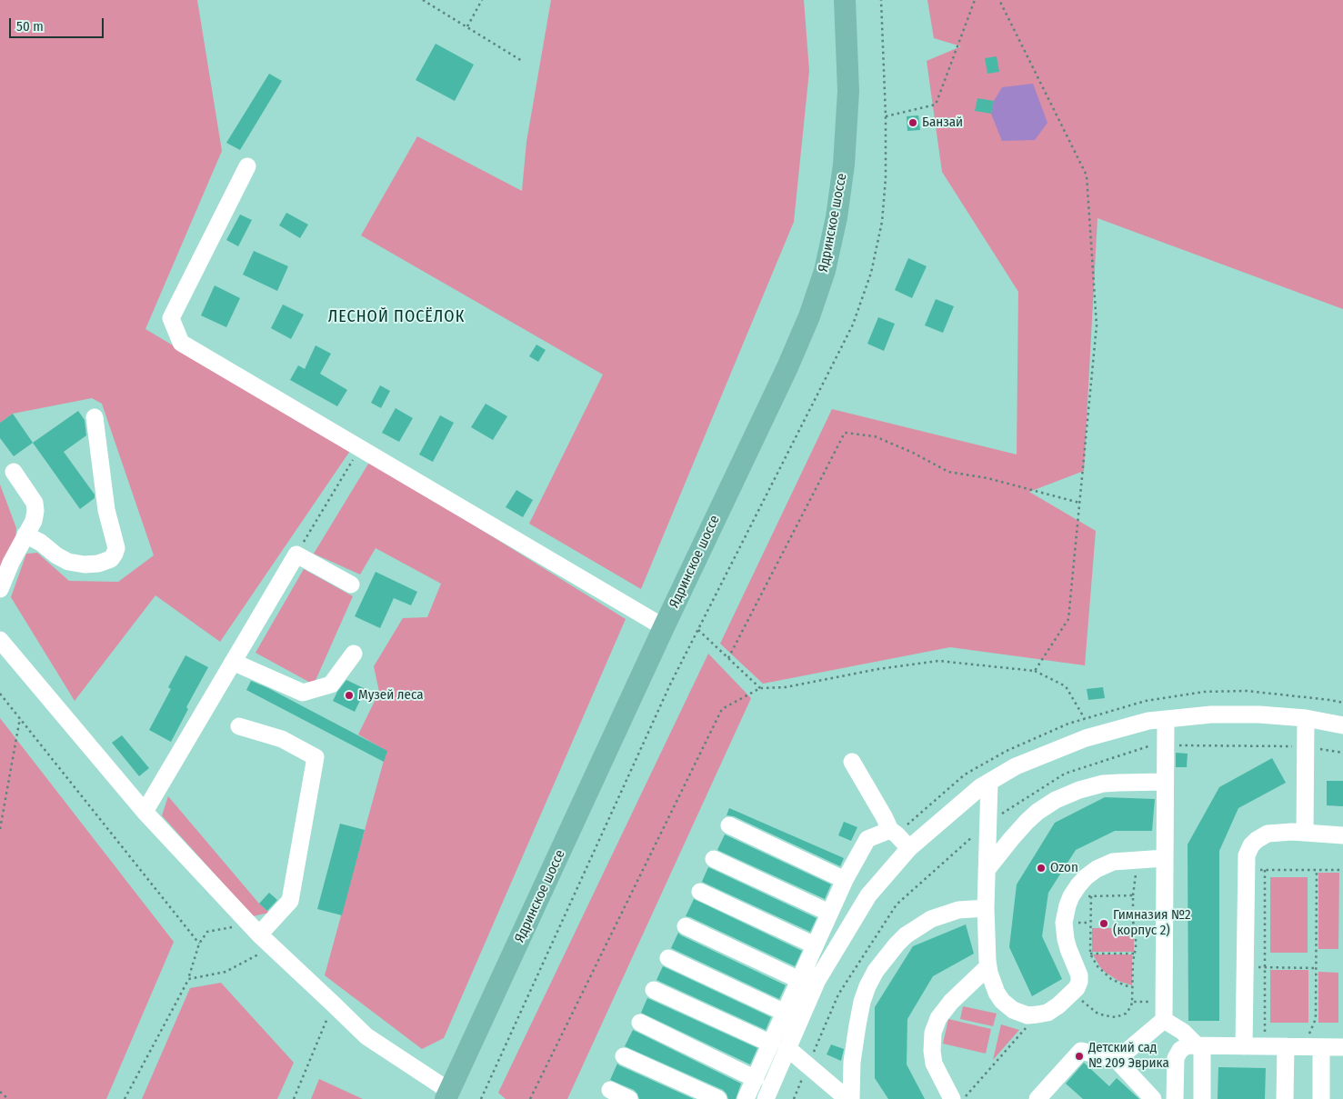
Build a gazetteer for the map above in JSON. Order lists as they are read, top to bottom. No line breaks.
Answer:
{"streets":{"main road":["Ядринское шоссе"]},"districts":["ЛЕСНОЙ ПОСЁЛОК"],"places":["Банзай","Музей леса","Ozon","Гимназия №2 (корпус 2)","Детский сад № 209 Эврика"],"scale_bar":"50 m"}
